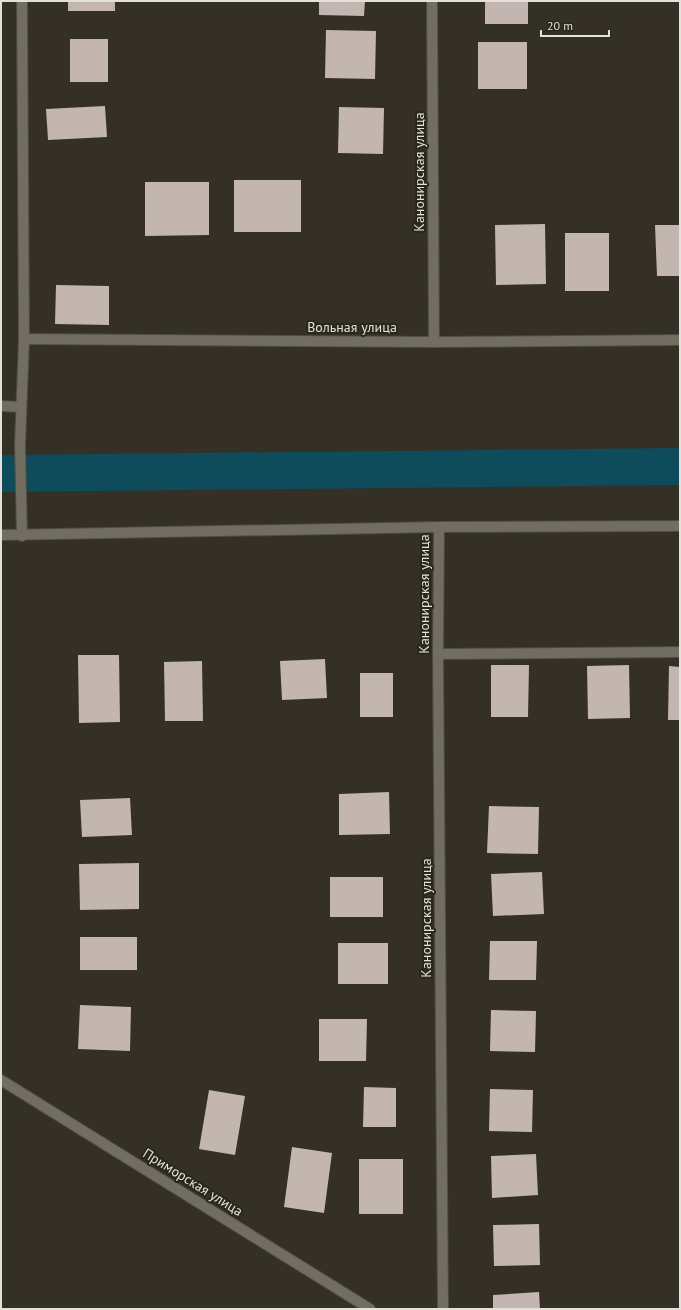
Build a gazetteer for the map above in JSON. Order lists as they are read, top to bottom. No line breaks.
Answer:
{"streets":{"street":["Канонирская улица","Вольная улица","Приморская улица"]},"crossings":[["Канонирская улица","Вольная улица"]],"scale_bar":"20 m"}
